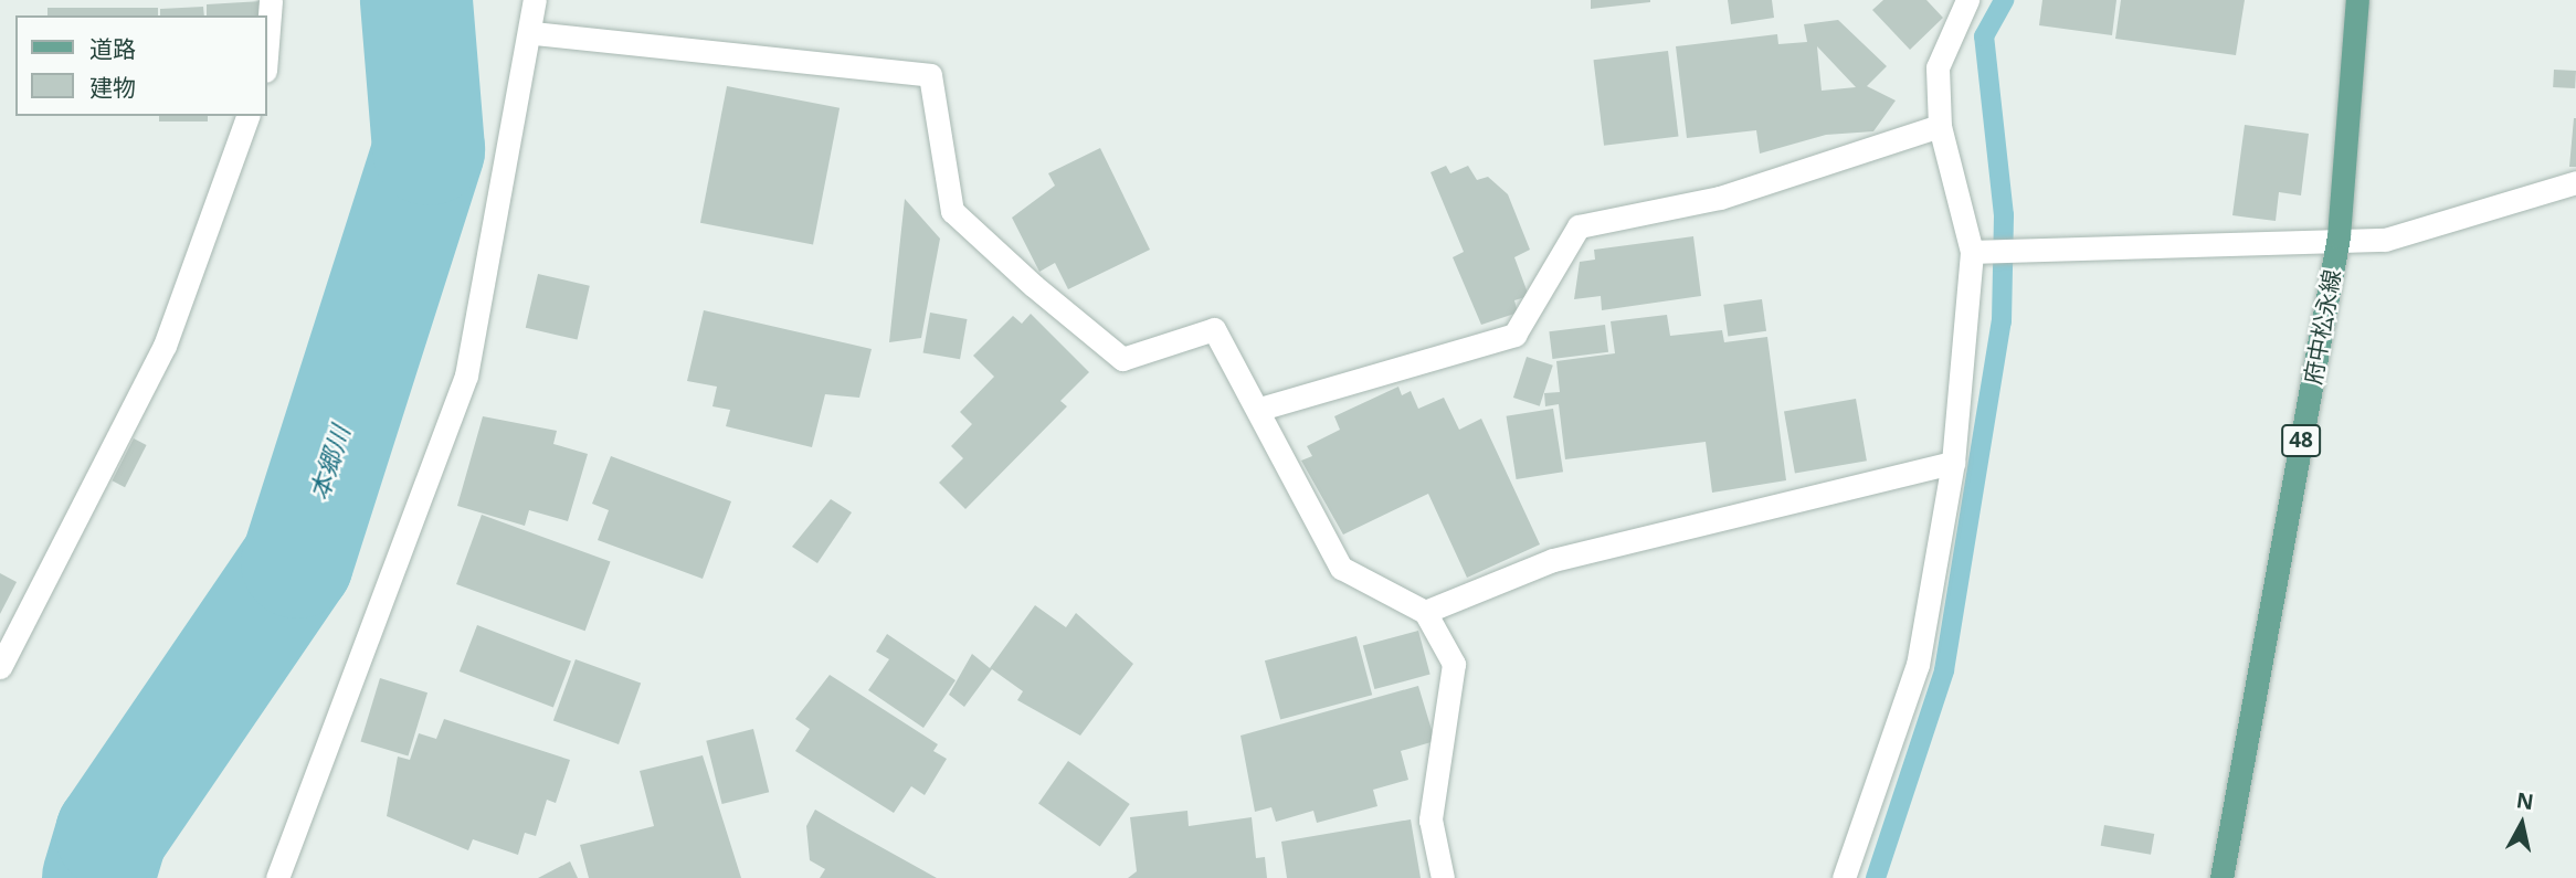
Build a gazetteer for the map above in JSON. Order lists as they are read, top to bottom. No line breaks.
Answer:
{"streets":{"main road":["府中松永線","48"]},"water":["本郷川"],"legend":["道路","建物"],"north":"top"}
